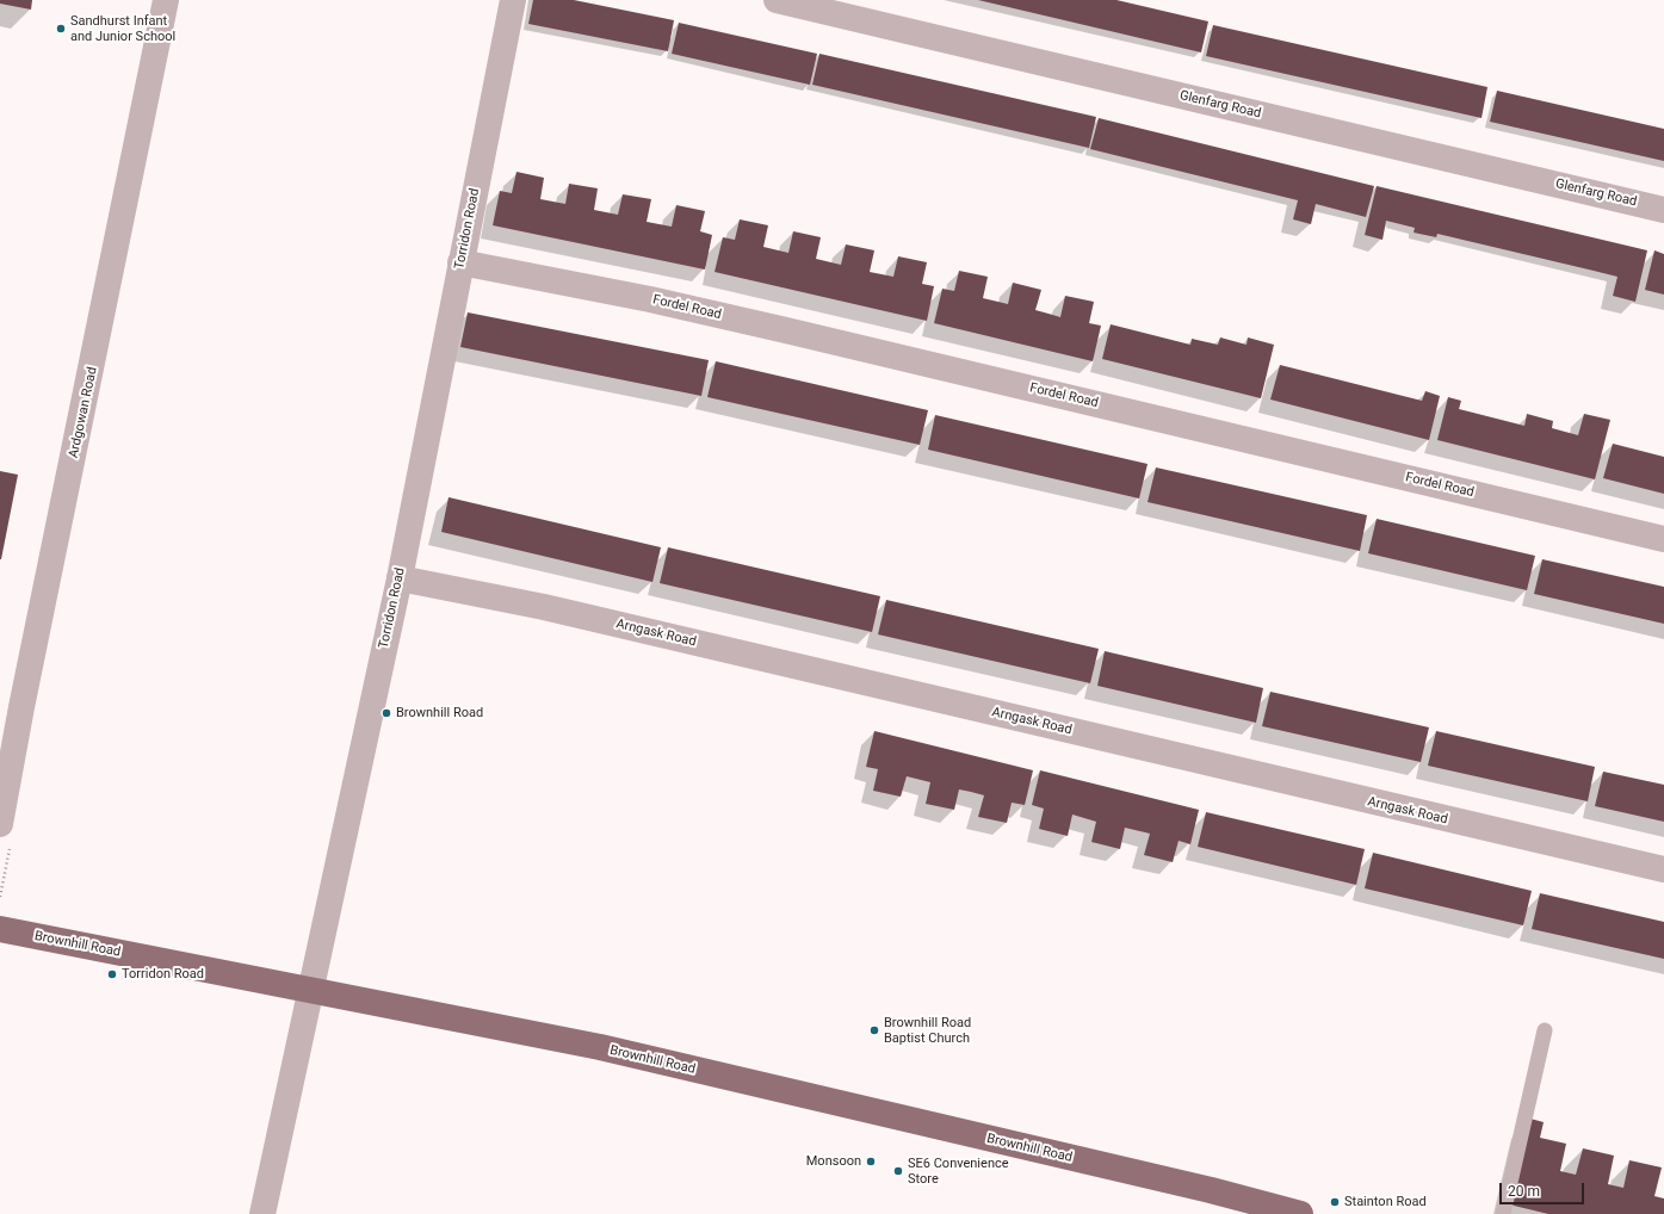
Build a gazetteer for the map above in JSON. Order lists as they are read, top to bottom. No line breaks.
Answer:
{"streets":{"highway":["Brownhill Road"],"street":["Glenfarg Road","Torridon Road","Fordel Road","Ardgowan Road","Arngask Road"]},"crossings":[["Torridon Road","Fordel Road"],["Torridon Road","Arngask Road"],["Torridon Road","Brownhill Road"]],"places":["Sandhurst Infant and Junior School","Brownhill Road","Torridon Road","Brownhill Road Baptist Church","Monsoon","SE6 Convenience Store","Stainton Road"],"scale_bar":"20 m"}
